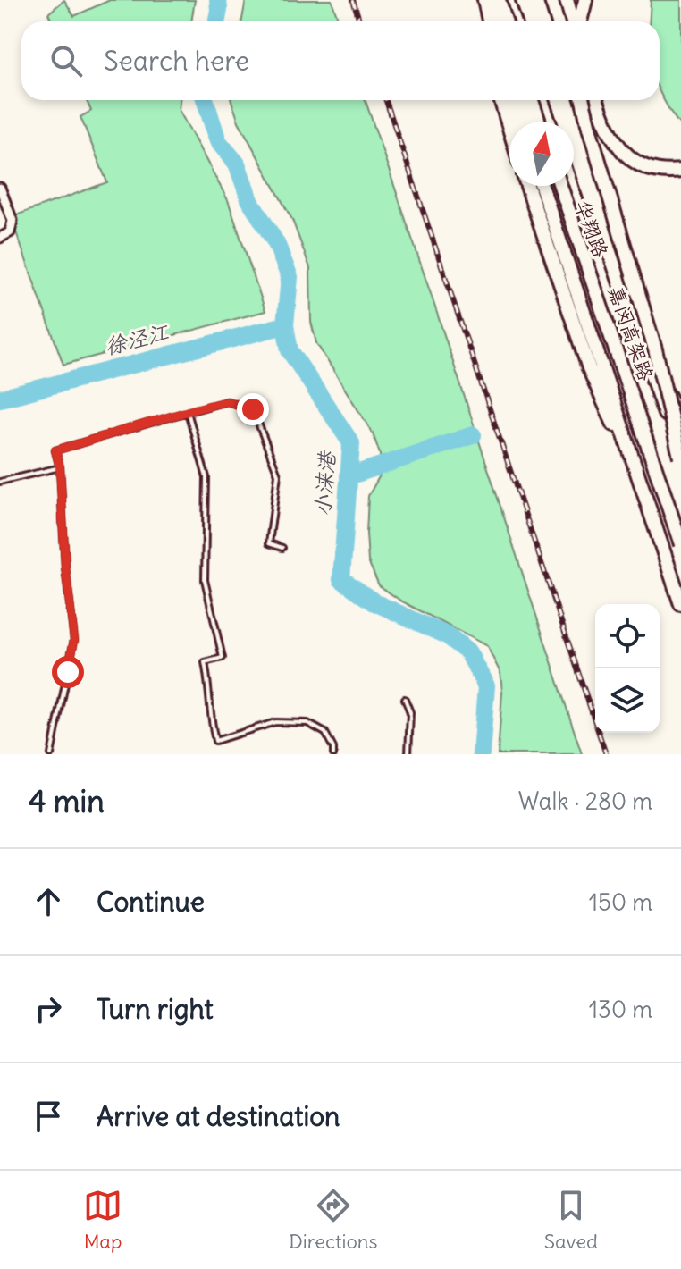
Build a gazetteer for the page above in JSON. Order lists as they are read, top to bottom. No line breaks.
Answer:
{"streets":{"main road":["华翔路","嘉闵高架路"]},"crossings":[["华翔路","嘉闵高架路"]],"water":["徐泾江","小涞港"],"north":"top","page":{"search":"Search here","heading":["4 min","Walk · 280 m"],"list":[["Continue","150 m"],["Turn right","130 m"],"Arrive at destination"],"nav":["Map","Directions","Saved"]}}
